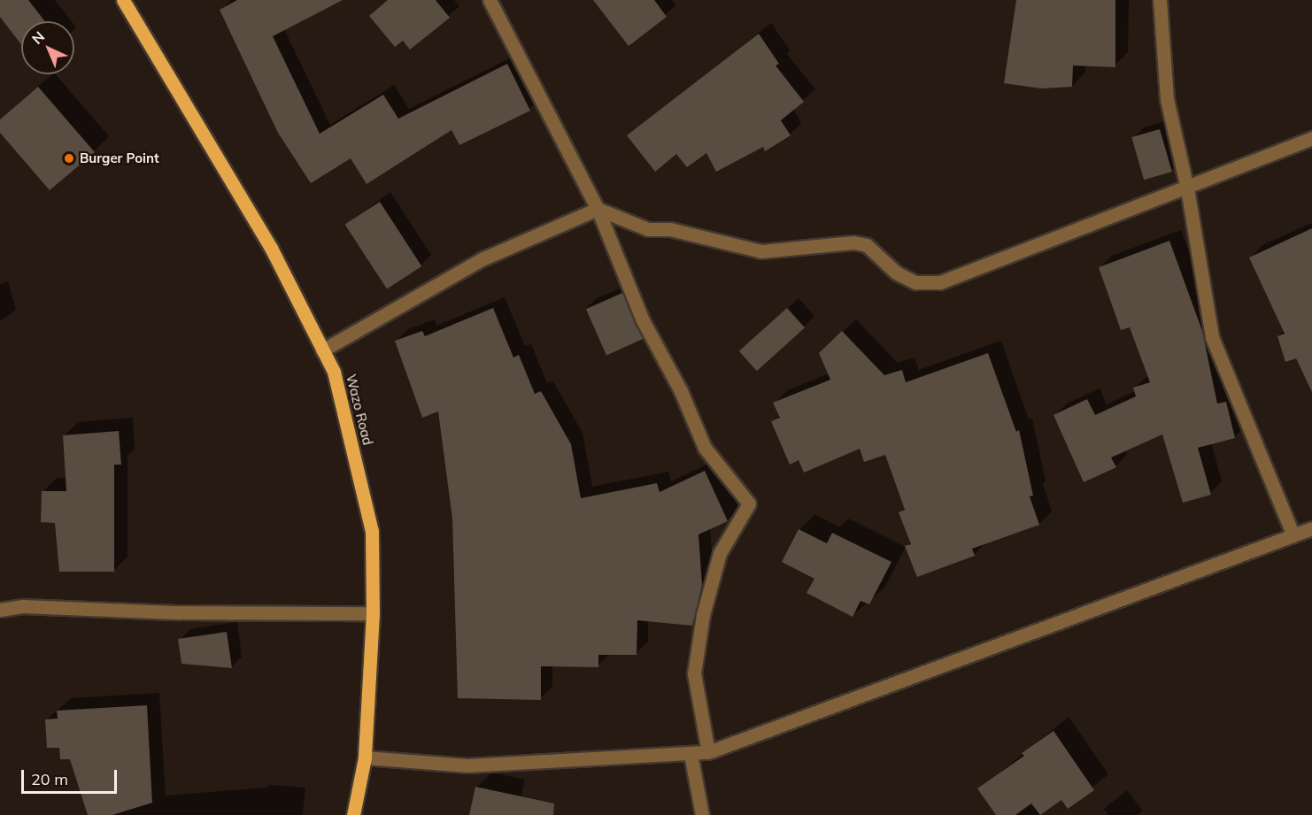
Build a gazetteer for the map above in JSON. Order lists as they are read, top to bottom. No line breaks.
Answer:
{"streets":{"main road":["Wazo Road"]},"places":["Burger Point"],"scale_bar":"20 m","north":"top left"}
